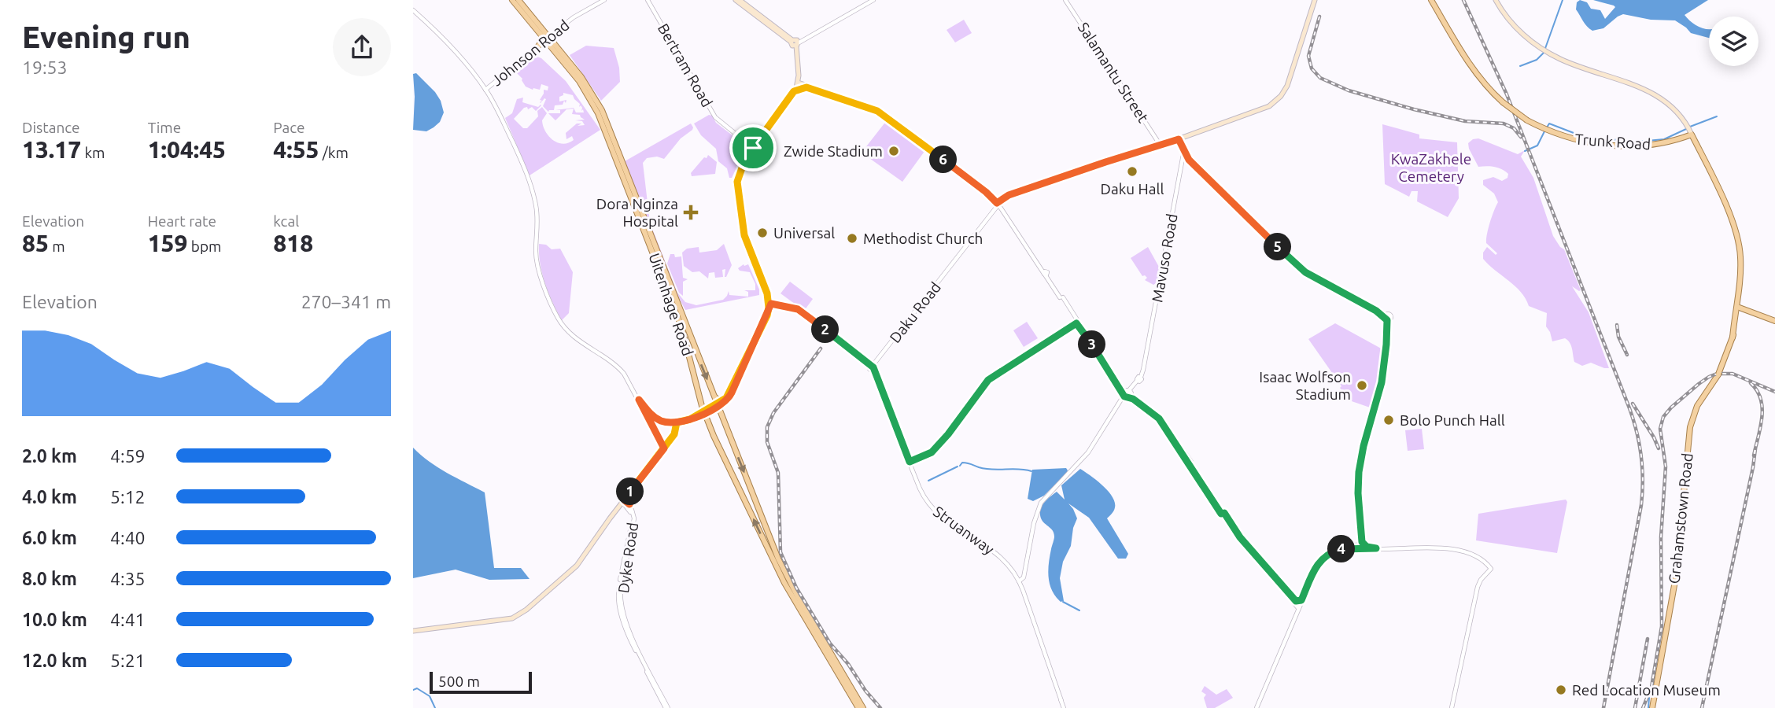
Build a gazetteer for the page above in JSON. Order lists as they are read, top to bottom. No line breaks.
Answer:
{"streets":{"main road":["Trunk Road","Uitenhage Road","Daku Road","Grahamstown Road"],"street":["Johnson Road","Bertram Road","Salamantu Street","Mavuso Road","Struanway","Dyke Road"]},"crossings":[["Johnson Road","Uitenhage Road"],["Salamantu Street","Daku Road"],["Trunk Road","Grahamstown Road"],["Mavuso Road","Daku Road"],["Mavuso Road","Struanway"],["Daku Road","Struanway"]],"parks":["KwaZakhele Cemetery"],"places":{"other":["Zwide Stadium","Daku Hall","Universal","Methodist Church","Isaac Wolfson Stadium","Bolo Punch Hall","Red Location Museum"],"health":["Dora Nginza Hospital"]},"scale_bar":"500 m","page":{"heading":["Evening run","19:53"],"stats":[["Distance","13.17 km"],["Time","1:04:45"],["Pace","4:55 /km"],["Elevation","85 m"],["Heart rate","159 bpm"],["kcal","818"]],"pins":["6","5","2","3","1","4"],"chart":["Elevation","270–341 m"],"list":[{"name":"2.0 km","note":"4:59"},{"name":"4.0 km","note":"5:12"},{"name":"6.0 km","note":"4:40"},{"name":"8.0 km","note":"4:35"},{"name":"10.0 km","note":"4:41"},{"name":"12.0 km","note":"5:21"}],"scale":"500 m"}}
